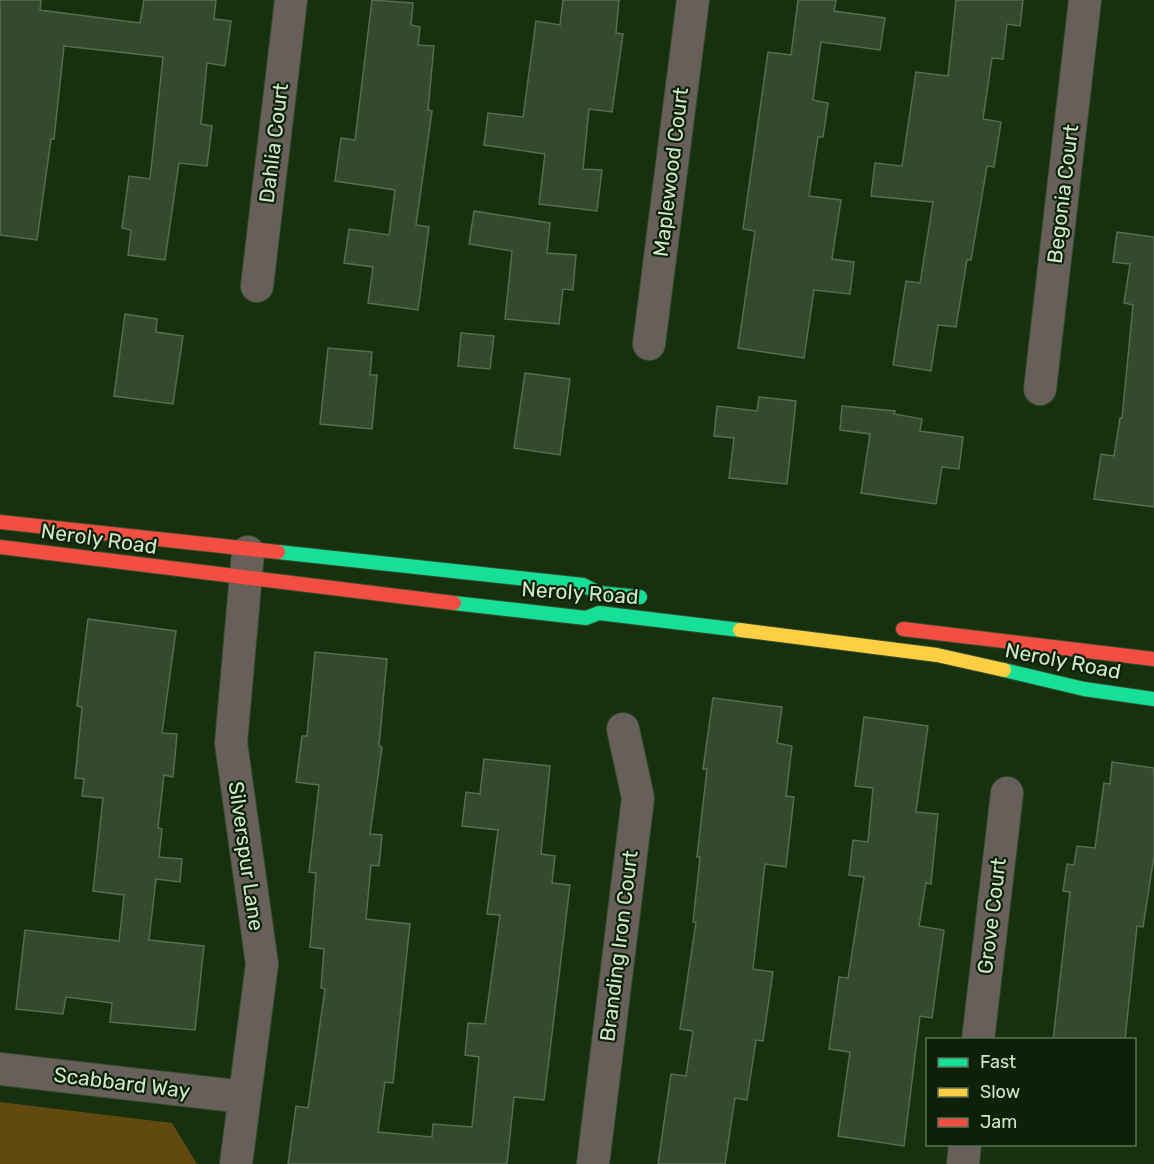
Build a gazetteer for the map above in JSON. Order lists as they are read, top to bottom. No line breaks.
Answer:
{"streets":{"street":["Dahlia Court","Maplewood Court","Begonia Court","Neroly Road","Silverspur Lane","Grove Court","Branding Iron Court","Scabbard Way"]},"crossings":[["Neroly Road","Silverspur Lane"],["Silverspur Lane","Scabbard Way"]],"legend":["Fast","Slow","Jam"]}
